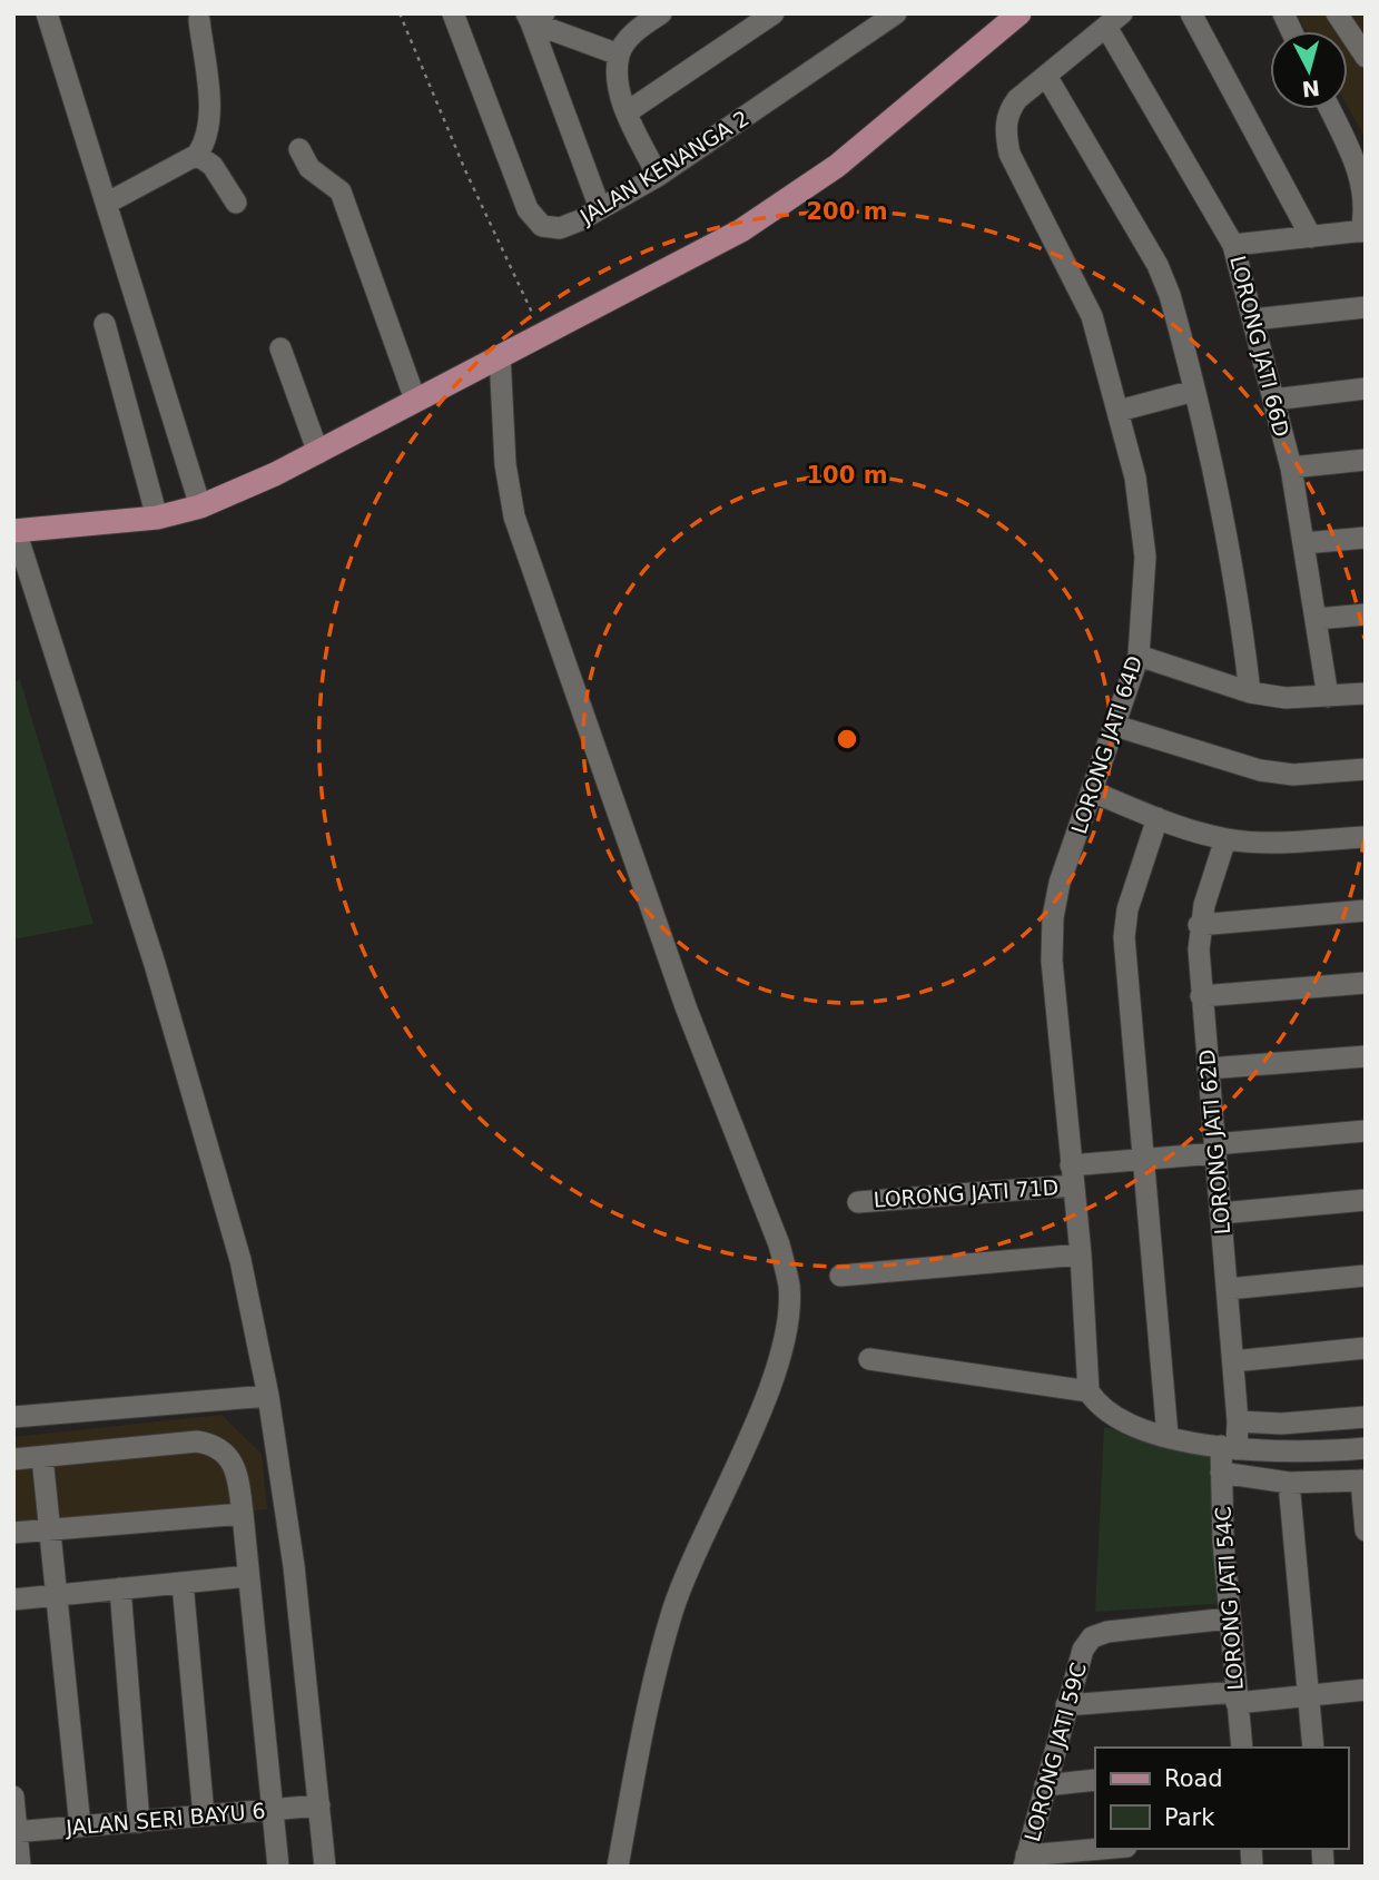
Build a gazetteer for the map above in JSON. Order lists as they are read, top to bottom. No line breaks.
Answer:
{"streets":{"street":["JALAN KENANGA 2","LORONG JATI 66D","LORONG JATI 64D","LORONG JATI 62D","LORONG JATI 71D","LORONG JATI 54C","LORONG JATI 59C","JALAN SERI BAYU 6"]},"crossings":[["LORONG JATI 66D","LORONG JATI 64D"],["LORONG JATI 64D","LORONG JATI 71D"],["LORONG JATI 62D","LORONG JATI 71D"],["LORONG JATI 62D","LORONG JATI 54C"],["LORONG JATI 54C","LORONG JATI 59C"]],"legend":["Road","Park"],"north":"bottom","rings":["200 m","100 m"]}
